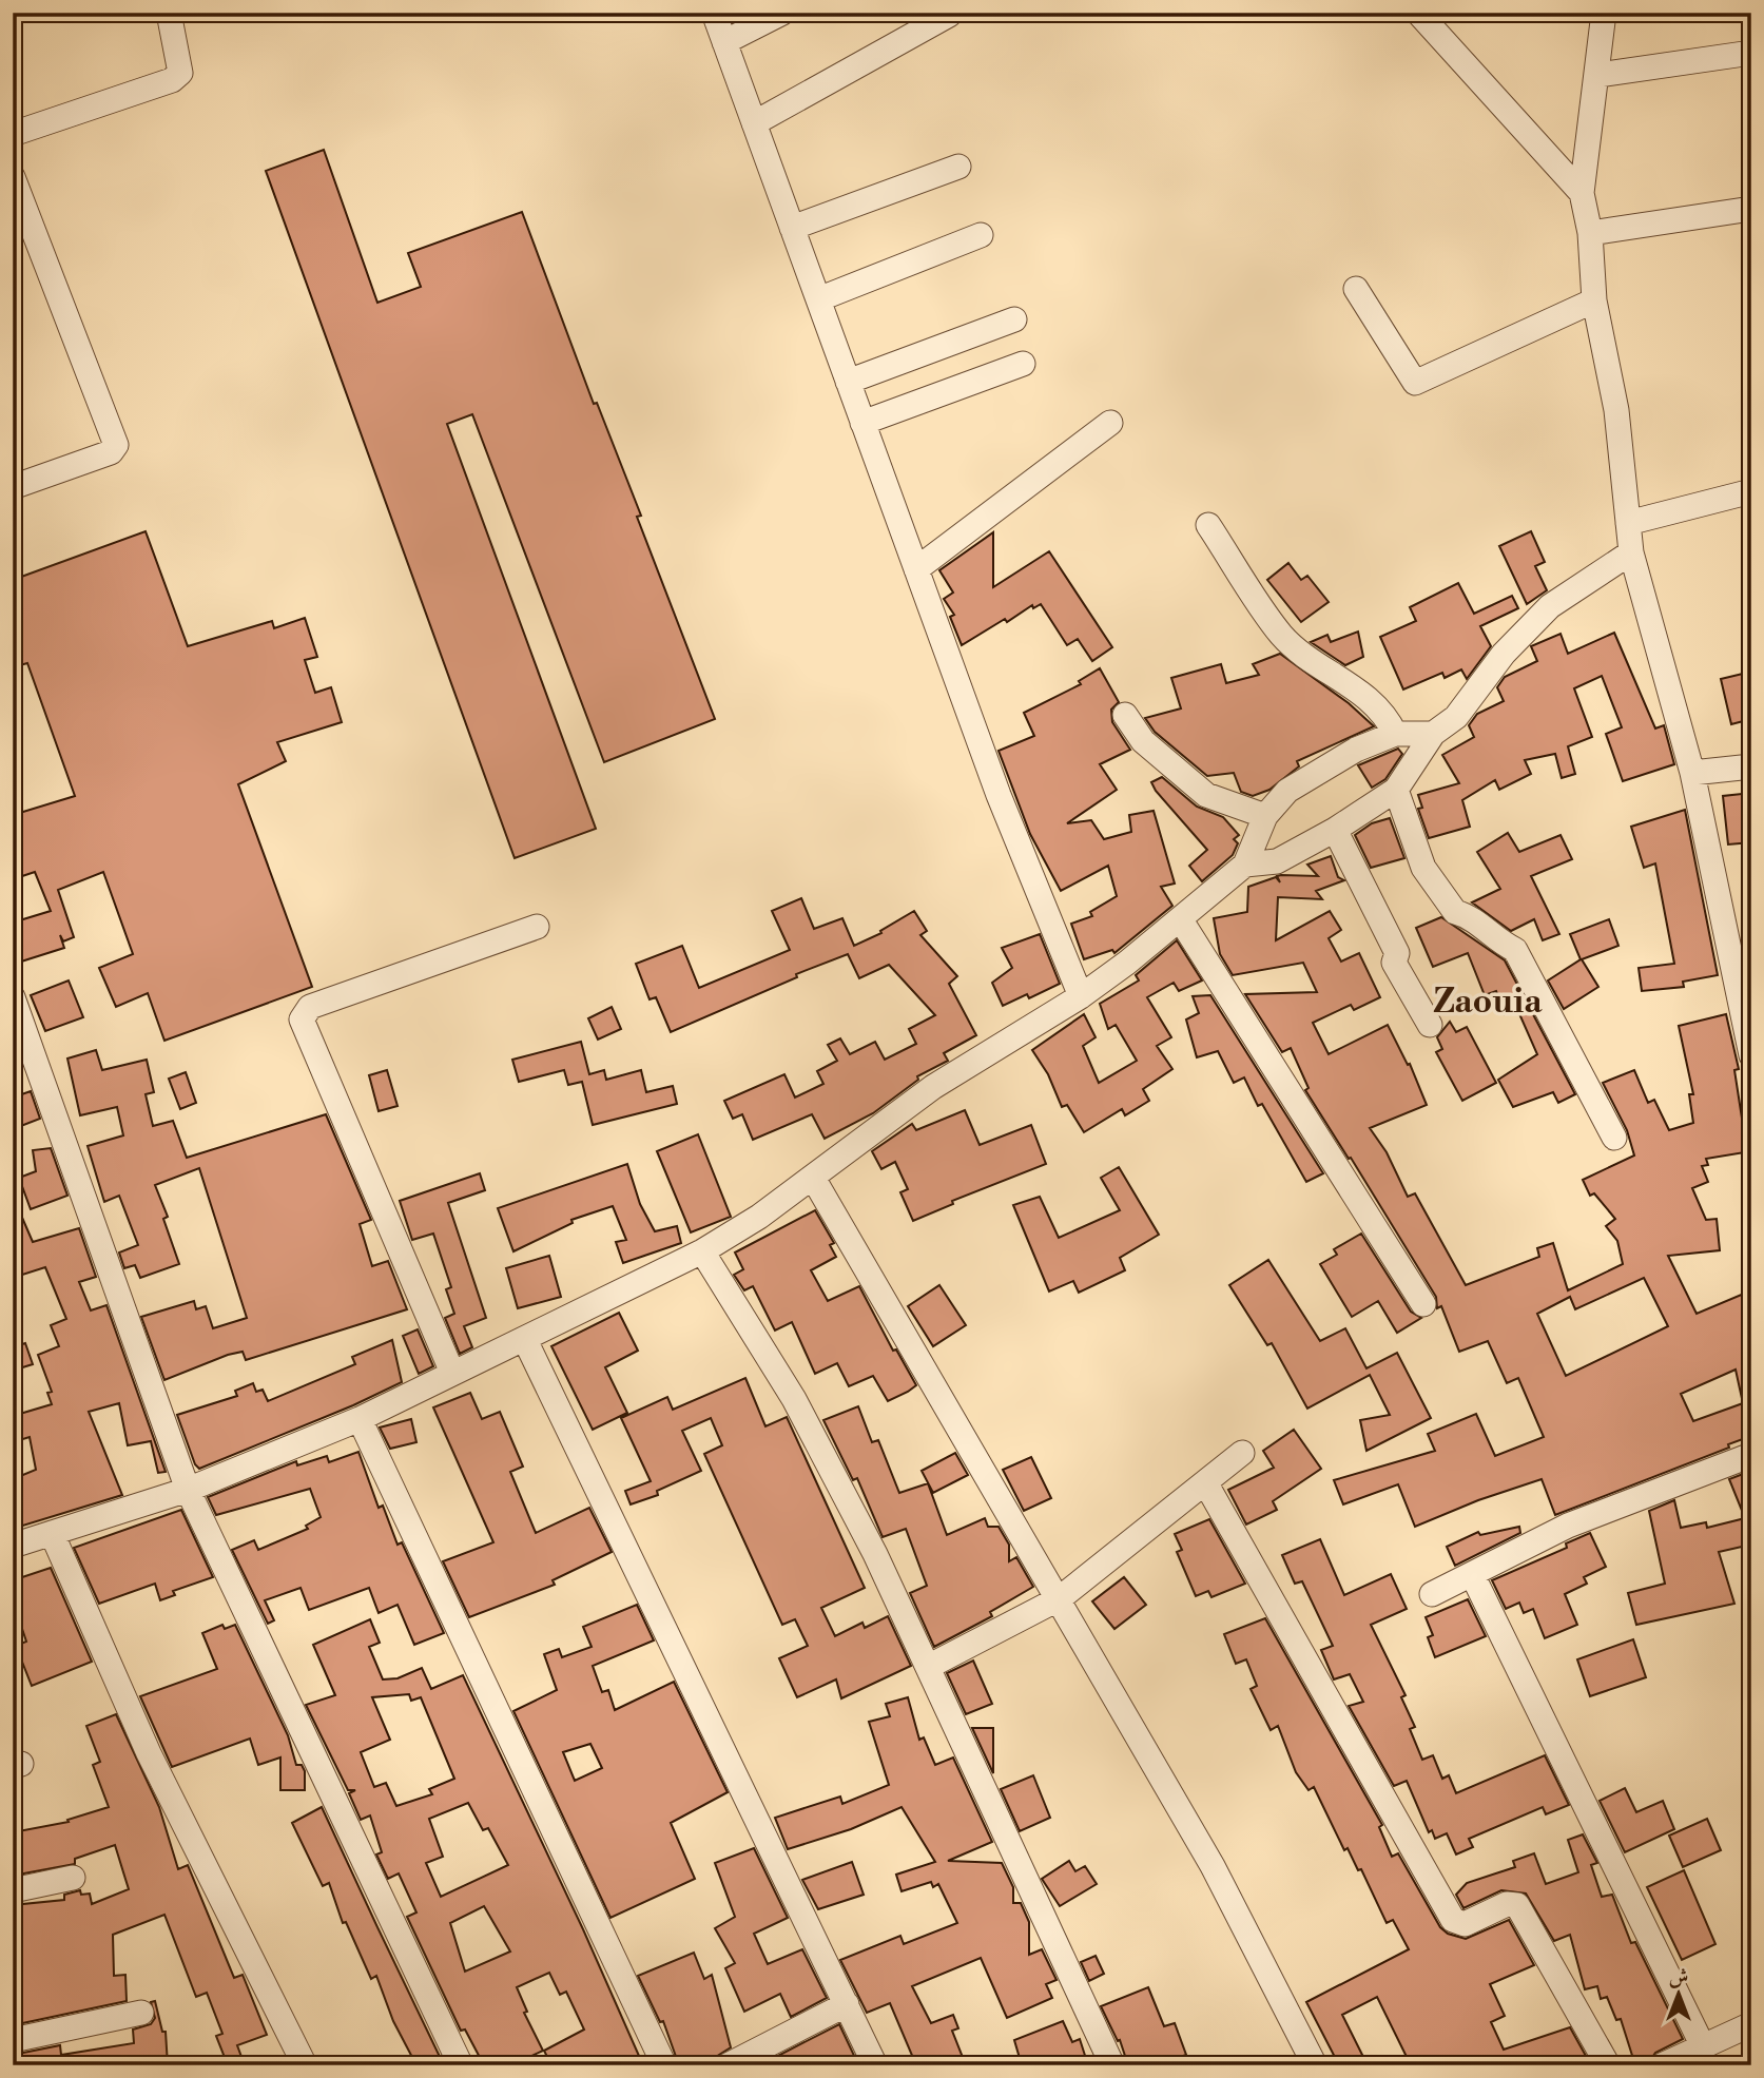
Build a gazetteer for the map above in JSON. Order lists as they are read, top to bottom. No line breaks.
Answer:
{"districts":["Zaouia"],"north":"top"}
